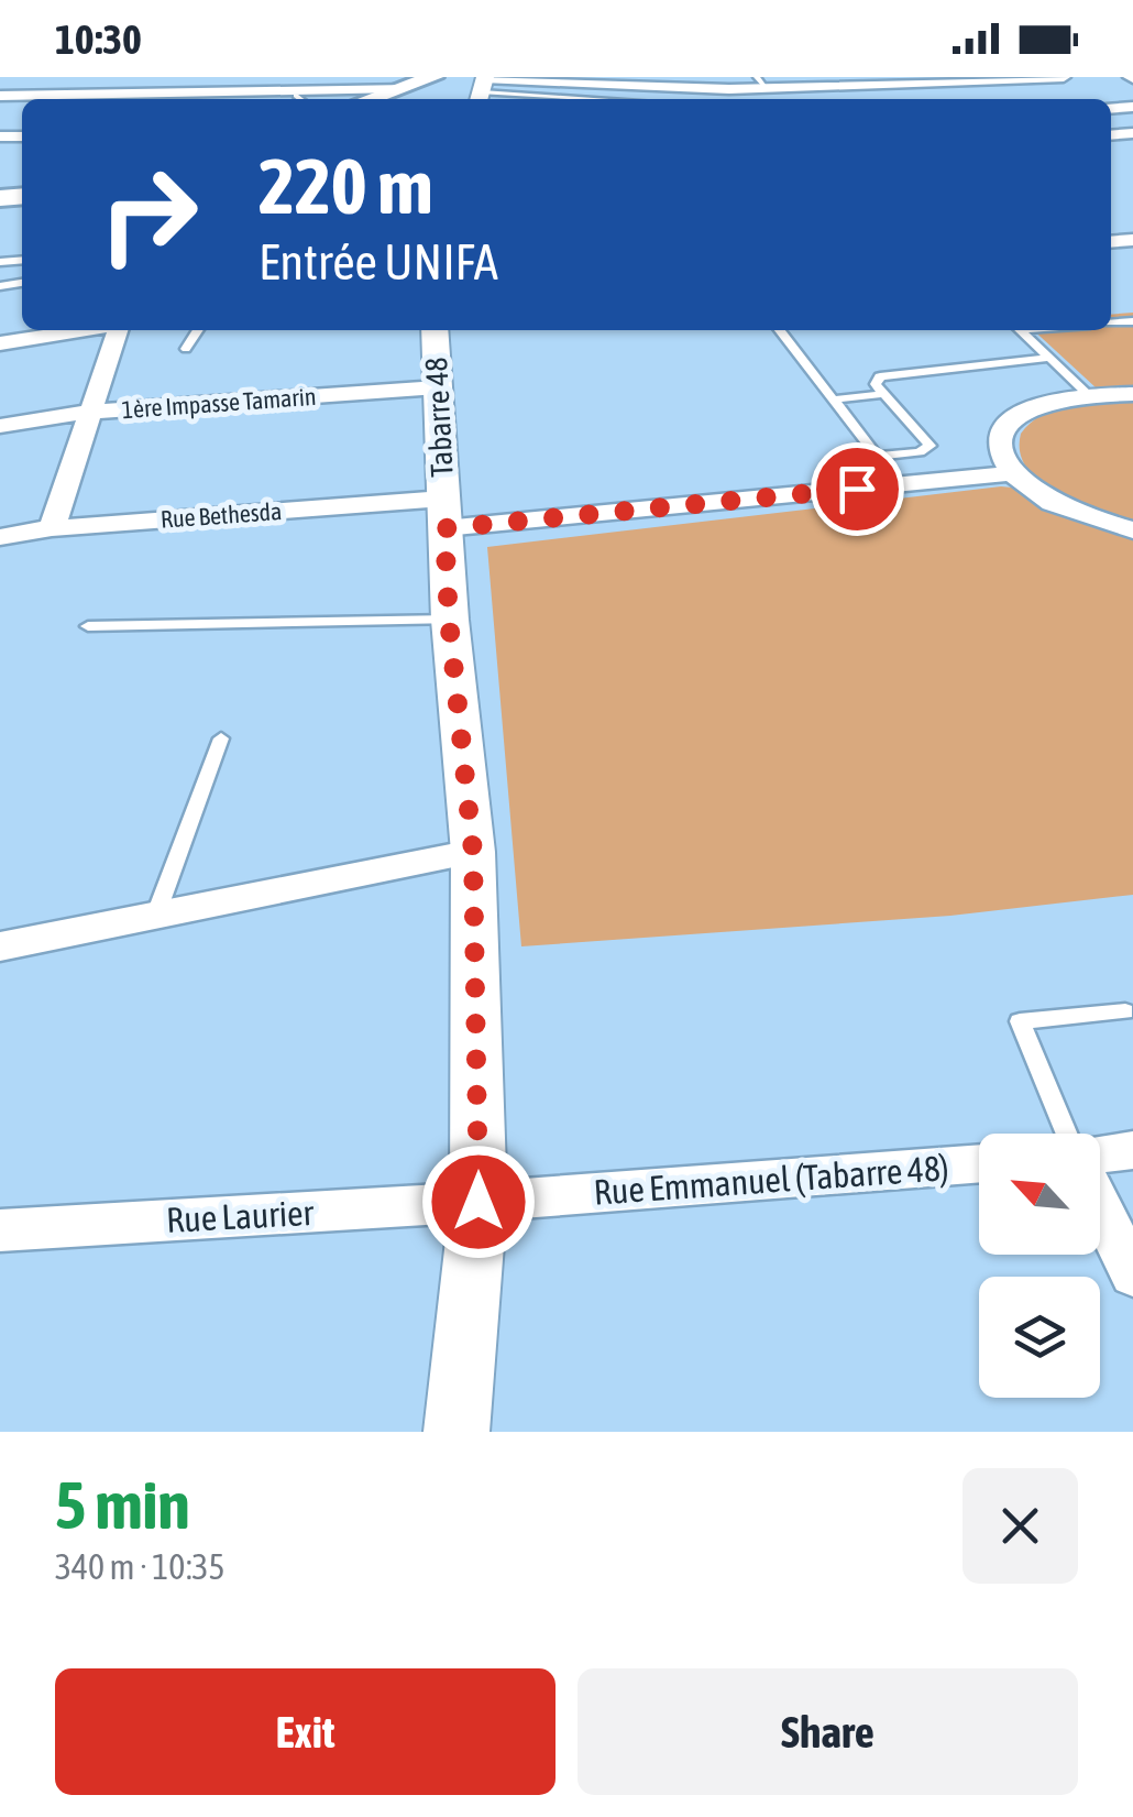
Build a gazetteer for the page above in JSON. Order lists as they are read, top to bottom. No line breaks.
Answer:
{"streets":{"street":["1ère Impasse Tamarin","Tabarre 48","Rue Bethesda","Rue Emmanuel (Tabarre 48)","Rue Laurier"]},"crossings":[["1ère Impasse Tamarin","Tabarre 48"],["Tabarre 48","Rue Bethesda"],["Tabarre 48","Rue Emmanuel (Tabarre 48)"],["Tabarre 48","Rue Laurier"],["Rue Emmanuel (Tabarre 48)","Rue Laurier"]],"north":"top left","page":{"status":"10:30","turn":["220 m","Entrée UNIFA"],"heading":["5 min","340 m · 10:35"],"buttons":["Exit","Share"]}}
